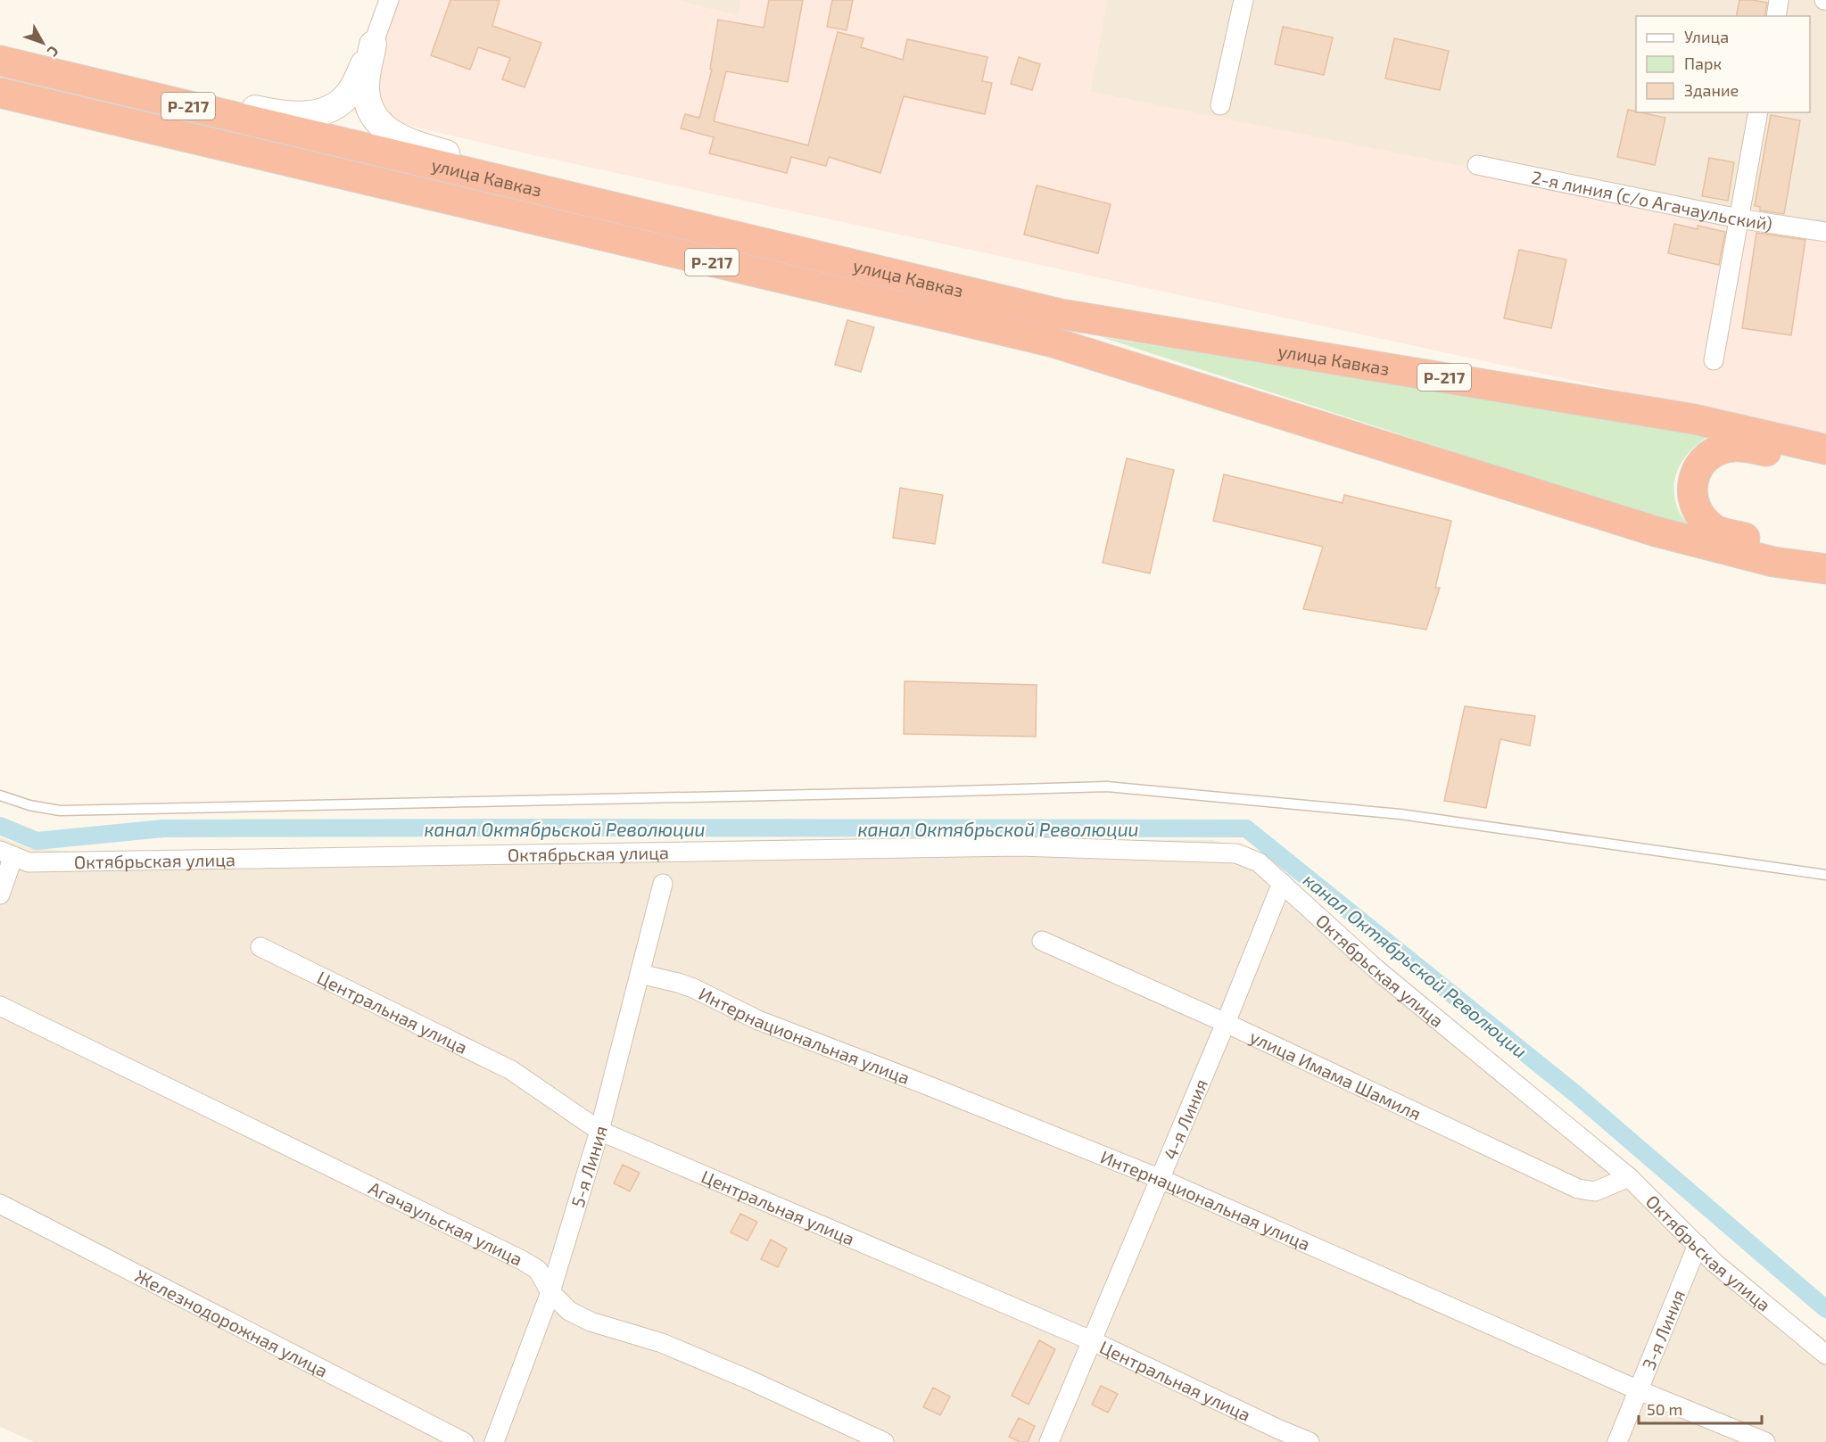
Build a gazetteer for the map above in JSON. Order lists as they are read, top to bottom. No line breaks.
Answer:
{"streets":{"highway":["Р-217","улица Кавказ"],"street":["2-я линия (с/о Агачаульский)","Октябрьская улица","Центральная улица","Интернациональная улица","улица Имама Шамиля","4-я Линия","5-я Линия","Агачаульская улица","Железнодорожная улица","3-я Линия"]},"crossings":[["Октябрьская улица","улица Имама Шамиля"],["Октябрьская улица","4-я Линия"],["Октябрьская улица","3-я Линия"],["Центральная улица","4-я Линия"],["Центральная улица","5-я Линия"],["Интернациональная улица","4-я Линия"],["Интернациональная улица","5-я Линия"],["Интернациональная улица","3-я Линия"],["улица Имама Шамиля","4-я Линия"],["5-я Линия","Агачаульская улица"]],"water":["канал Октябрьской Революции"],"legend":["Улица","Парк","Здание"],"scale_bar":"50 m","north":"bottom right"}
